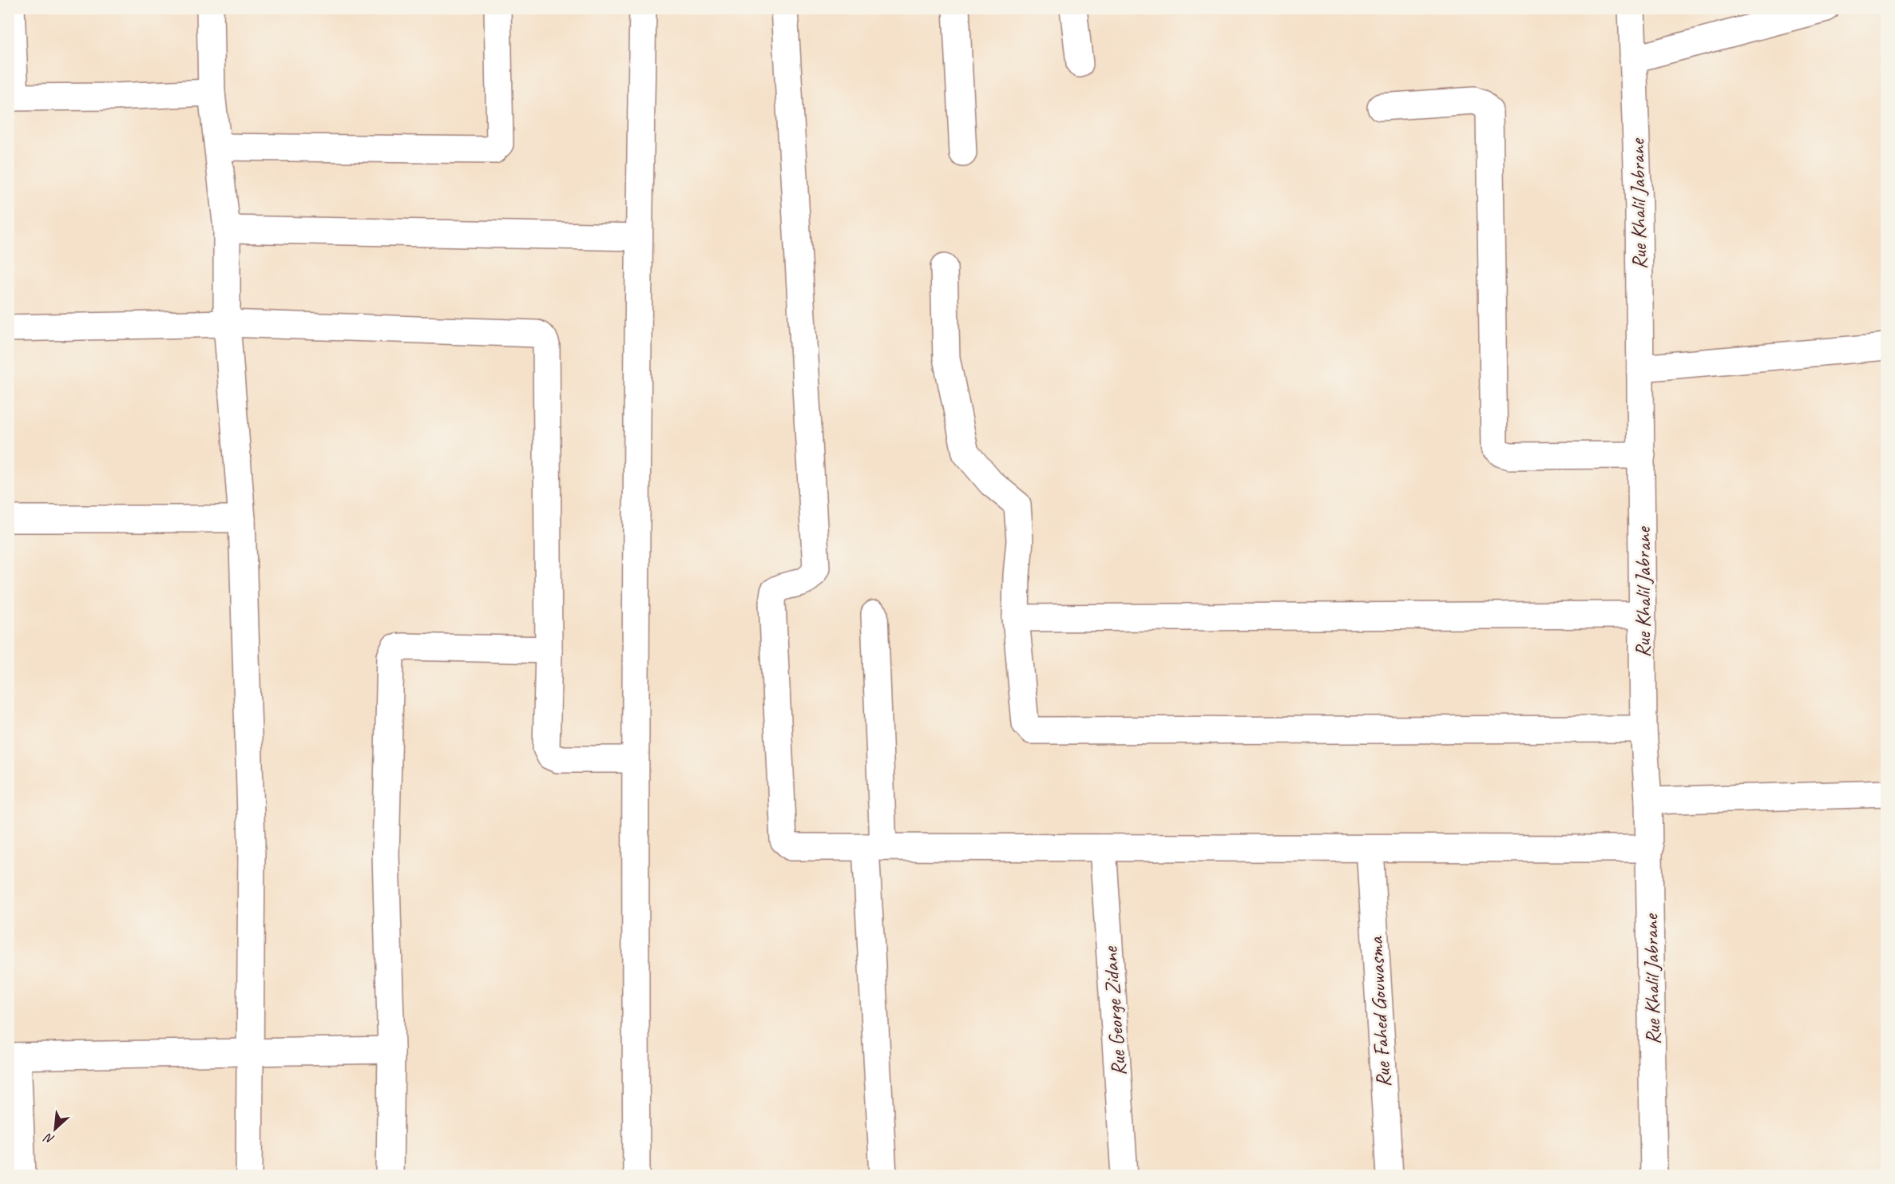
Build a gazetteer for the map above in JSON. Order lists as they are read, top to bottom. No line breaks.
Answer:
{"streets":{"street":["Rue Khalil Jabrane","Rue George Zidane","Rue Fahed Gouwasma"]},"north":"bottom left"}
